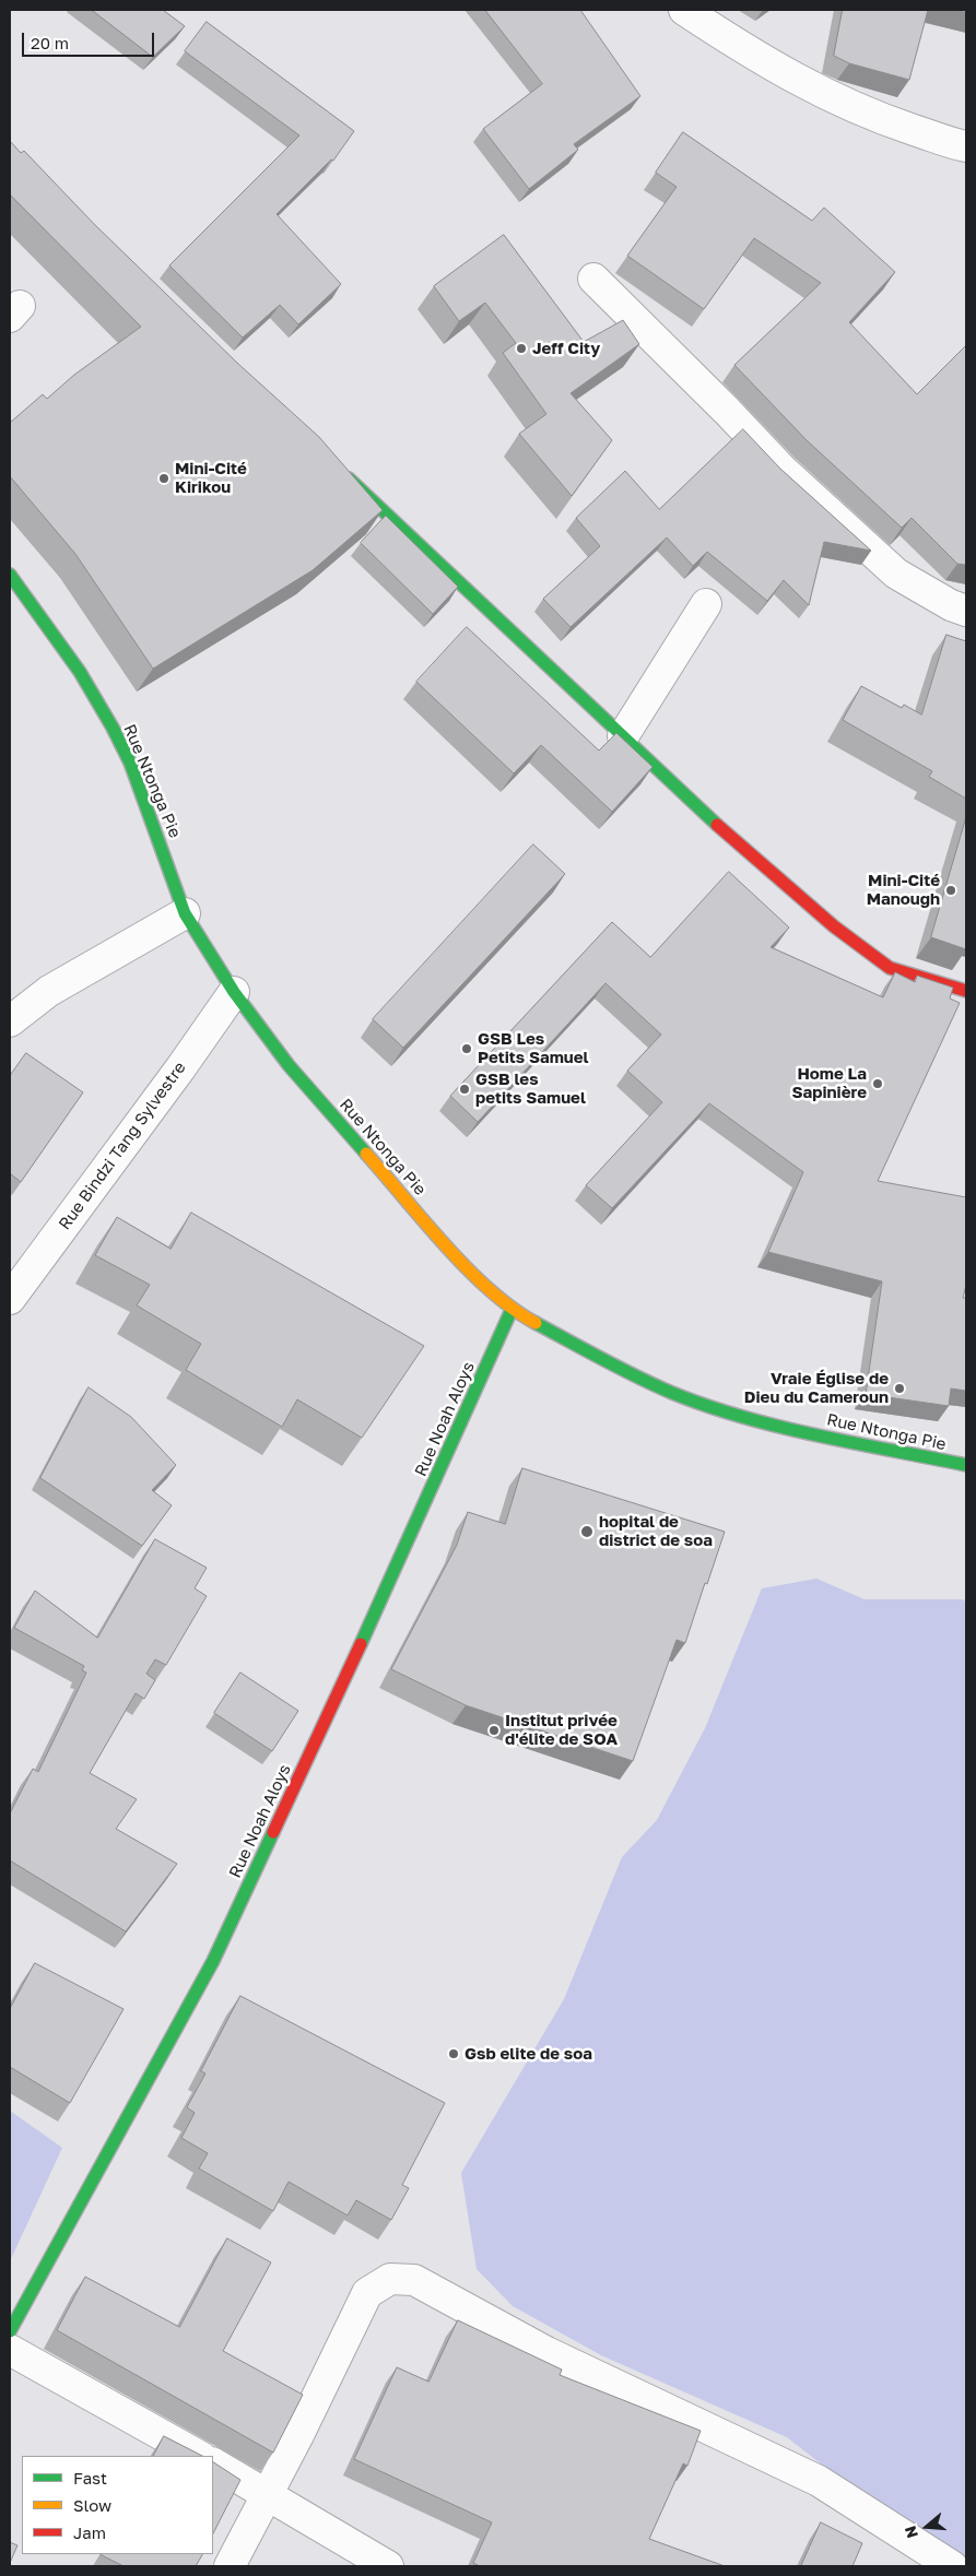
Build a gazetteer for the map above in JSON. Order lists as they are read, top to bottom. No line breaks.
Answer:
{"streets":{"street":["Rue Ntonga Pie","Rue Bindzi Tang Sylvestre","Rue Noah Aloys"]},"crossings":[["Rue Ntonga Pie","Rue Bindzi Tang Sylvestre"],["Rue Ntonga Pie","Rue Noah Aloys"]],"places":["Jeff City","Mini-Cité Kirikou","Mini-Cité Manough","GSB Les Petits Samuel","Home La Sapinière","GSB les petits Samuel","Vraie Église de Dieu du Cameroun","hopital de district de soa","Institut privée d'élite de SOA","Gsb elite de soa"],"legend":["Fast","Slow","Jam"],"scale_bar":"20 m","north":"left"}
